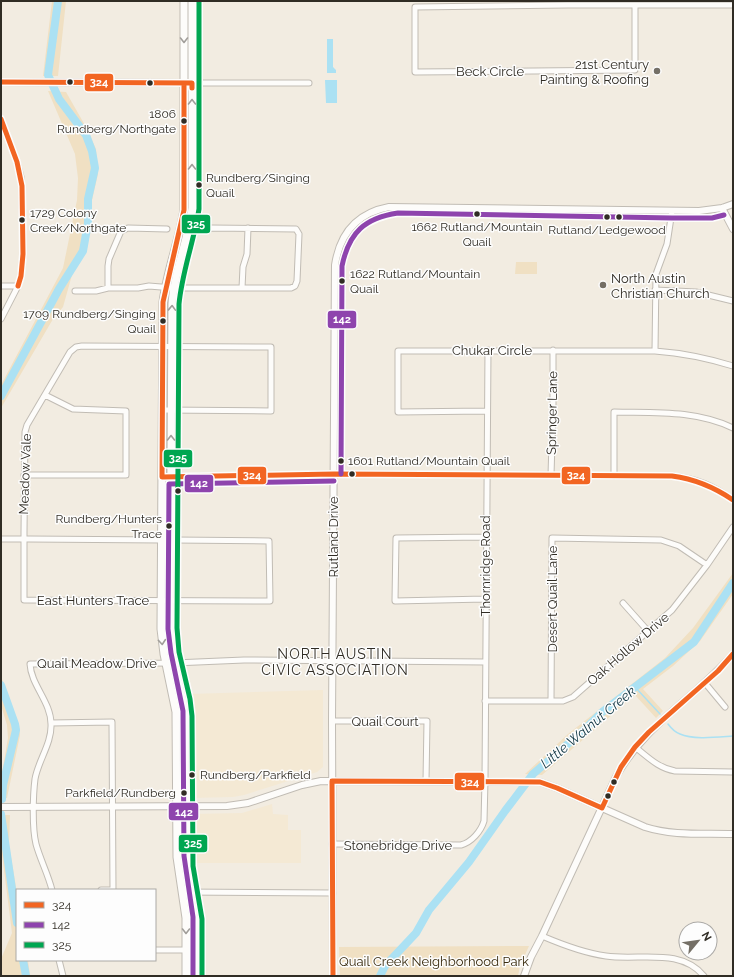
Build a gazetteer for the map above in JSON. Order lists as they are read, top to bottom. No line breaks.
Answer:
{"streets":{"street":["Beck Circle","Chukar Circle","Springer Lane","Meadow Vale","Rutland Drive","Thornridge Road","Desert Quail Lane","East Hunters Trace","Oak Hollow Drive","Quail Meadow Drive","Quail Court","Stonebridge Drive"]},"crossings":[["Chukar Circle","Springer Lane"],["Chukar Circle","Thornridge Road"],["Meadow Vale","East Hunters Trace"],["Rutland Drive","Quail Meadow Drive"],["Rutland Drive","Quail Court"],["Rutland Drive","Stonebridge Drive"],["Thornridge Road","Oak Hollow Drive"],["Thornridge Road","Quail Meadow Drive"],["Thornridge Road","Stonebridge Drive"],["Desert Quail Lane","Oak Hollow Drive"]],"districts":["NORTH AUSTIN CIVIC ASSOCIATION"],"water":["Little Walnut Creek"],"parks":["Quail Creek Neighborhood Park"],"places":["21st Century Painting & Roofing","1806 Rundberg/Northgate","Rundberg/Singing Quail","1662 Rutland/Mountain Quail","Rutland/Ledgewood","1729 Colony Creek/Northgate","1622 Rutland/Mountain Quail","North Austin Christian Church","1709 Rundberg/Singing Quail","1601 Rutland/Mountain Quail","Rundberg/Hunters Trace","Rundberg/Parkfield","Parkfield/Rundberg"],"lines":["transit line 325","transit line 324","transit line 142"],"legend":["324","142","325"],"north":"top right"}
